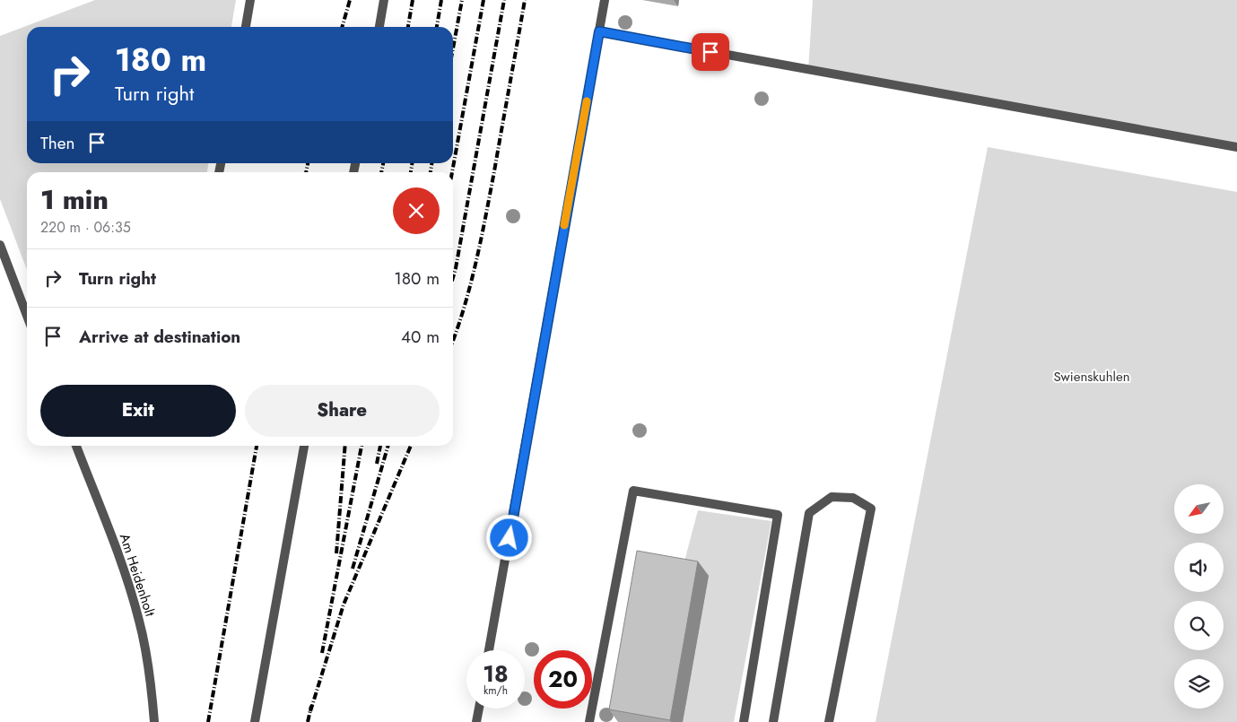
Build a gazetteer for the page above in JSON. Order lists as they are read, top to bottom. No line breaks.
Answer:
{"streets":{"street":["Am Heidenholt"]},"parks":["Swienskuhlen"],"north":"bottom left","page":{"turn":["180 m","Turn right"],"then":"Then","heading":["1 min","220 m · 06:35"],"list":[{"name":"Turn right","value":"180 m"},{"name":"Arrive at destination","value":"40 m"}],"buttons":["Exit","Share"],"speed":"18 km/h","limit":"20"}}
